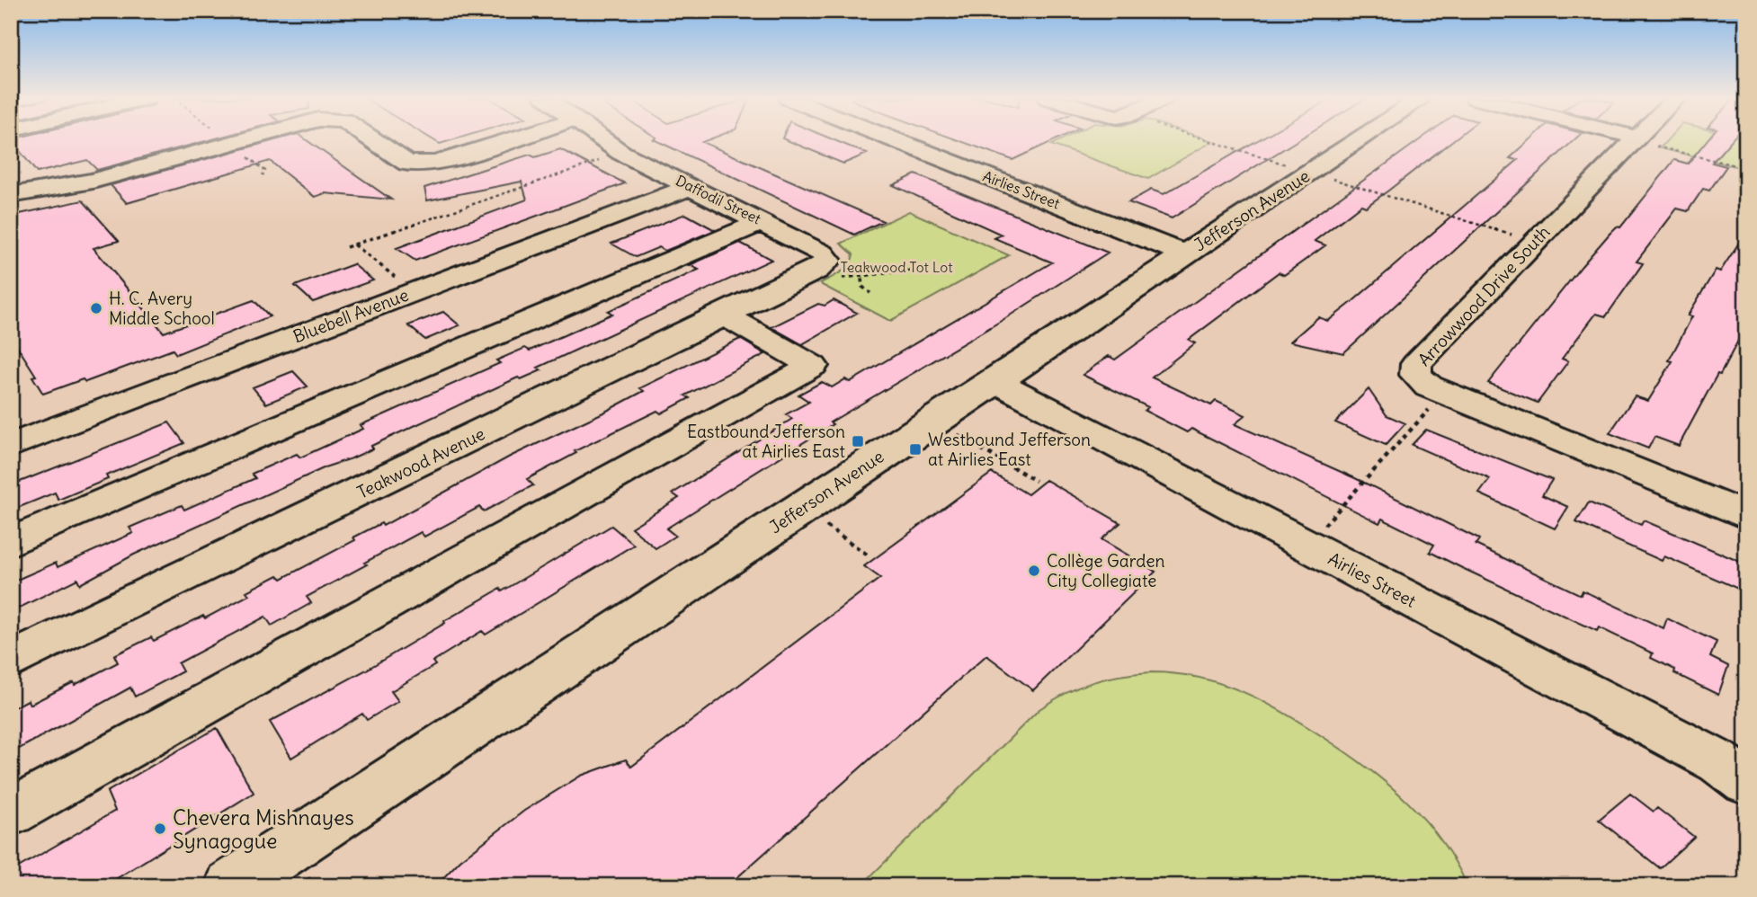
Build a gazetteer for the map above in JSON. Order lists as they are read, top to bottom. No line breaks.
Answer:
{"streets":{"street":["Airlies Street","Daffodil Street","Jefferson Avenue","Arrowwood Drive South","Bluebell Avenue","Teakwood Avenue"]},"crossings":[["Airlies Street","Jefferson Avenue"],["Daffodil Street","Bluebell Avenue"],["Daffodil Street","Teakwood Avenue"]],"parks":["Teakwood Tot Lot"],"places":{"other":["H. C. Avery Middle School","Collège Garden City Collegiate","Chevera Mishnayes Synagogue"],"transit":["Eastbound Jefferson at Airlies East","Westbound Jefferson at Airlies East"]}}
